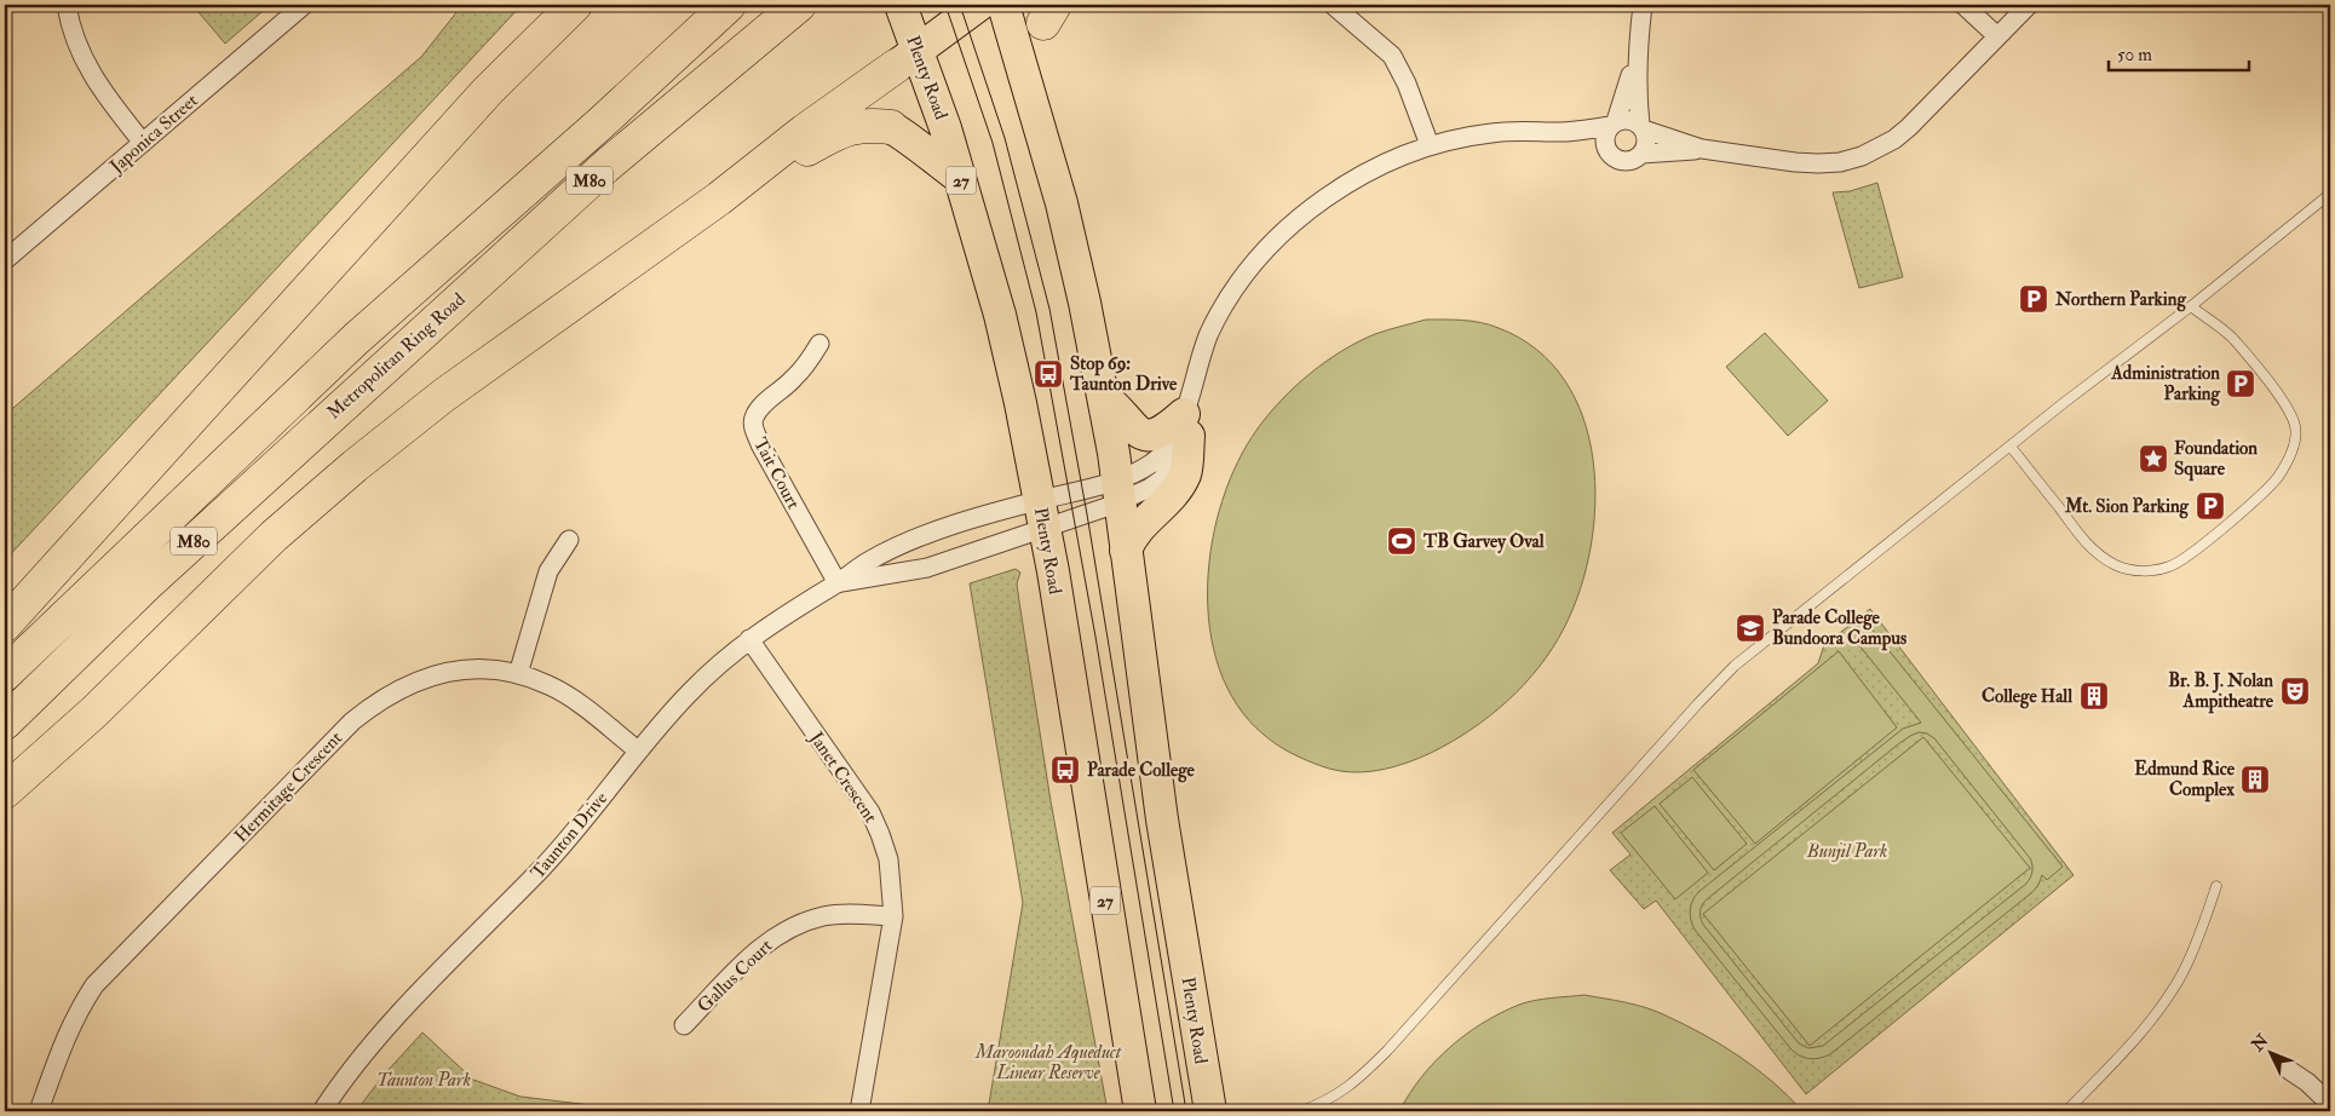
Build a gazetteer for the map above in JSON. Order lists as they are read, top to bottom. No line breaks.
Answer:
{"streets":{"highway":["Plenty Road","M80","27","Metropolitan Ring Road"],"street":["Japonica Street","Tait Court","Janet Crescent","Hermitage Crescent","Taunton Drive","Gallus Court"]},"crossings":[["Plenty Road","Taunton Drive"],["Tait Court","Taunton Drive"],["Janet Crescent","Taunton Drive"],["Janet Crescent","Gallus Court"],["Hermitage Crescent","Taunton Drive"]],"parks":["Bunjil Park","Maroondah Aqueduct Linear Reserve","Taunton Park"],"places":{"parking":["Northern Parking","Administration Parking","Mt. Sion Parking"],"bus stop":["Stop 69: Taunton Drive","Parade College"],"place":["Foundation Square"],"sports":["TB Garvey Oval"],"school or university":["Parade College Bundoora Campus"],"theatre":["Br. B. J. Nolan Ampitheatre"],"building":["College Hall","Edmund Rice Complex"]},"scale_bar":"50 m","north":"top left"}
